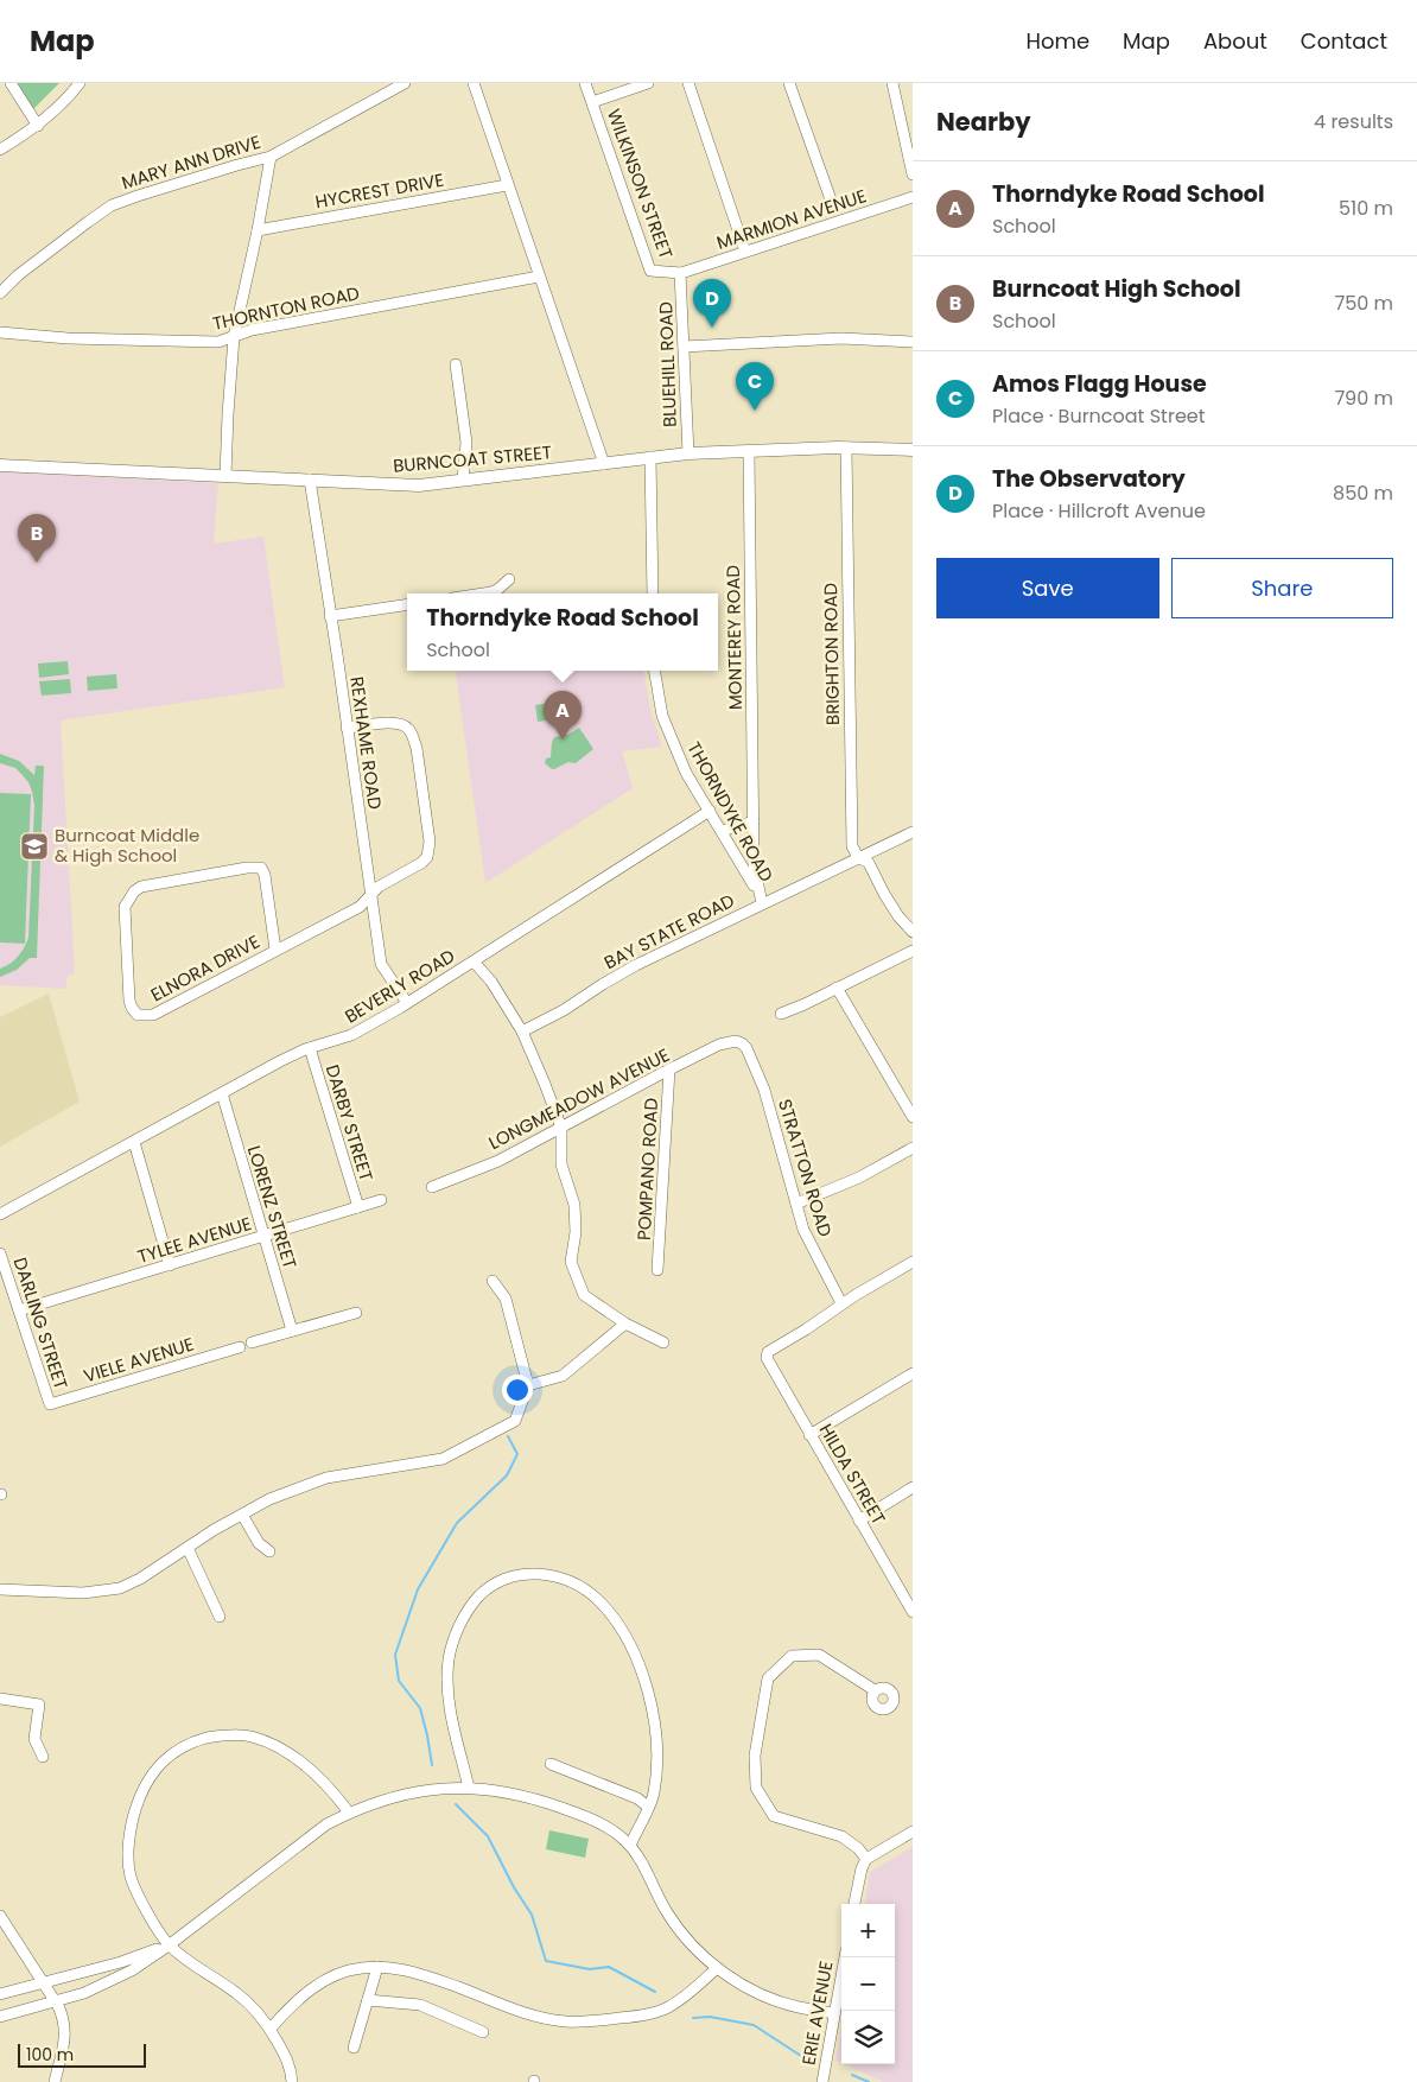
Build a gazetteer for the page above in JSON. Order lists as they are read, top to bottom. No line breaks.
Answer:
{"streets":{"main road":["BURNCOAT STREET"],"street":["MARY ANN DRIVE","WILKINSON STREET","HYCREST DRIVE","MARMION AVENUE","THORNTON ROAD","BLUEHILL ROAD","MONTEREY ROAD","BRIGHTON ROAD","REXHAME ROAD","THORNDYKE ROAD","BAY STATE ROAD","ELNORA DRIVE","BEVERLY ROAD","LONGMEADOW AVENUE","DARBY STREET","STRATTON ROAD","POMPANO ROAD","LORENZ STREET","TYLEE AVENUE","DARLING STREET","VIELE AVENUE","HILDA STREET","ERIE AVENUE"]},"crossings":[["WILKINSON STREET","MARMION AVENUE"],["WILKINSON STREET","BLUEHILL ROAD"],["MARMION AVENUE","BLUEHILL ROAD"],["BLUEHILL ROAD","BURNCOAT STREET"],["BURNCOAT STREET","MONTEREY ROAD"],["BURNCOAT STREET","BRIGHTON ROAD"],["BURNCOAT STREET","REXHAME ROAD"],["MONTEREY ROAD","THORNDYKE ROAD"],["MONTEREY ROAD","BAY STATE ROAD"],["BRIGHTON ROAD","BAY STATE ROAD"],["REXHAME ROAD","ELNORA DRIVE"],["REXHAME ROAD","BEVERLY ROAD"],["THORNDYKE ROAD","BAY STATE ROAD"],["THORNDYKE ROAD","BEVERLY ROAD"],["BEVERLY ROAD","DARBY STREET"],["BEVERLY ROAD","LORENZ STREET"],["LONGMEADOW AVENUE","STRATTON ROAD"],["LONGMEADOW AVENUE","POMPANO ROAD"],["DARBY STREET","TYLEE AVENUE"],["STRATTON ROAD","HILDA STREET"],["LORENZ STREET","TYLEE AVENUE"],["TYLEE AVENUE","DARLING STREET"],["DARLING STREET","VIELE AVENUE"]],"places":{"school or university":["Burncoat Middle & High School"]},"scale_bar":"100 m","page":{"header":"Map","nav":["Home","Map","About","Contact"],"heading":["Nearby","4 results"],"list":[{"mark":"A","name":"Thorndyke Road School","note":"School","value":"510 m"},{"mark":"B","name":"Burncoat High School","note":"School","value":"750 m"},{"mark":"C","name":"Amos Flagg House","note":"Place · Burncoat Street","value":"790 m"},{"mark":"D","name":"The Observatory","note":"Place · Hillcroft Avenue","value":"850 m"}],"pins":["D","C","B","A"],"buttons":["Save","Share"],"popup":["Thorndyke Road School","School"],"map_buttons":["+","−"],"scale":"100 m"}}
